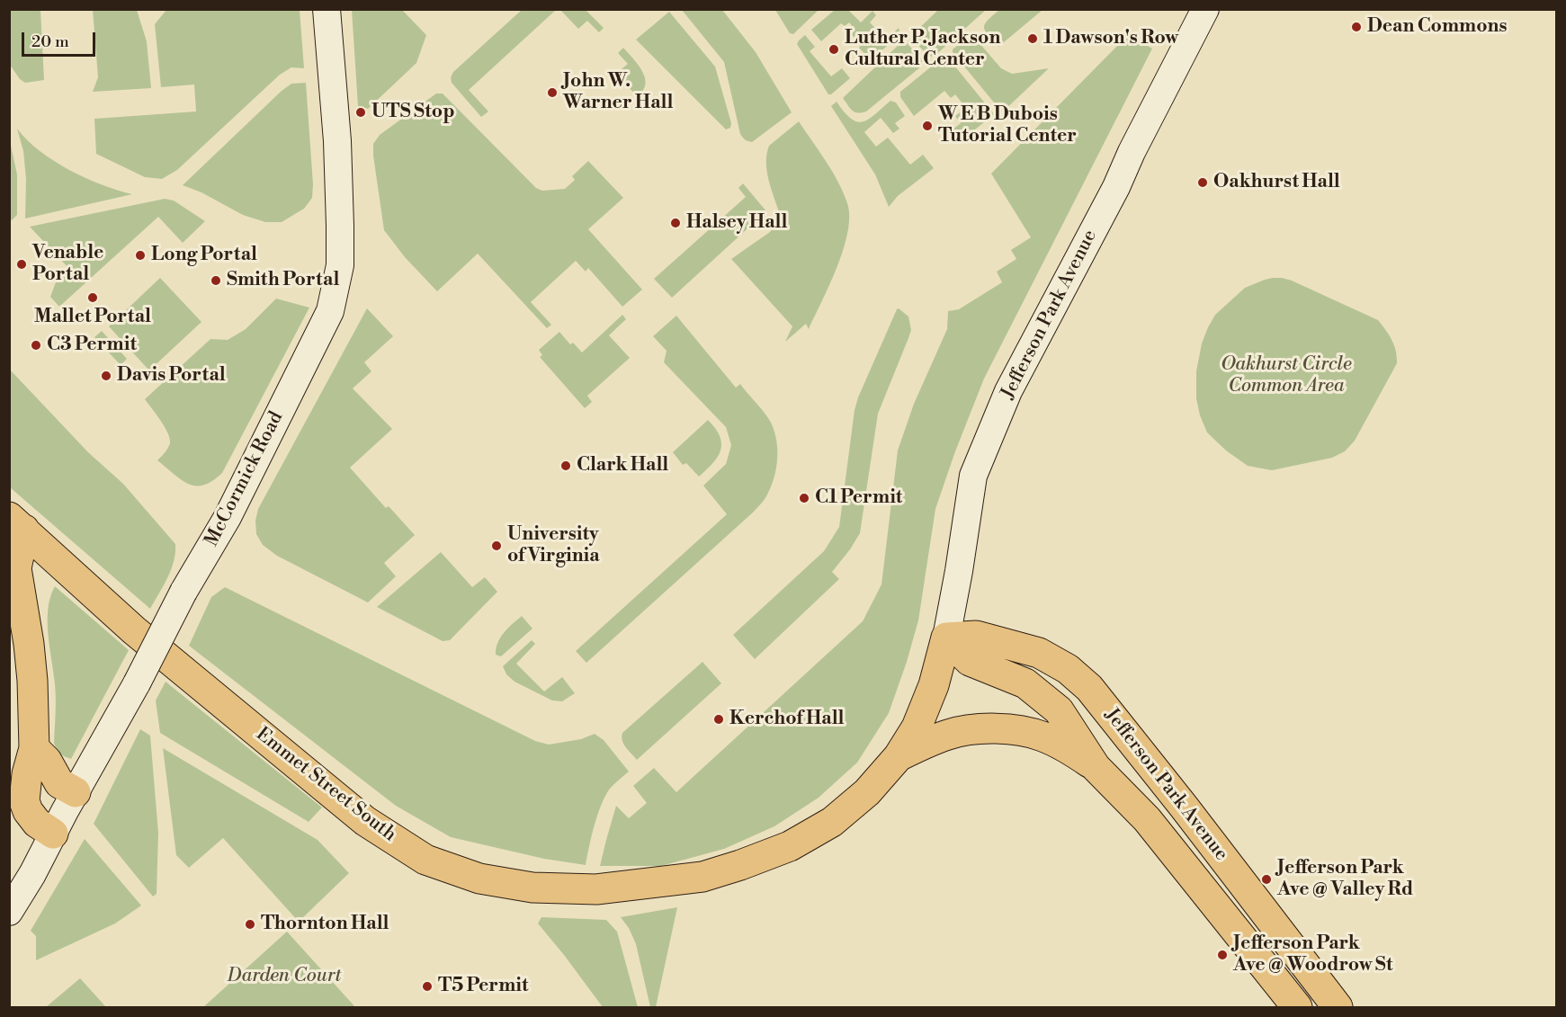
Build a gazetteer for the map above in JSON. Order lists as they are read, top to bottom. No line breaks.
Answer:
{"streets":{"main road":["Jefferson Park Avenue","Emmet Street South"],"street":["McCormick Road"]},"crossings":[["Jefferson Park Avenue","Emmet Street South"]],"parks":["Oakhurst Circle Common Area","Darden Court"],"places":["Dean Commons","1 Dawson's Row","Luther P. Jackson Cultural Center","John W. Warner Hall","UTS Stop","W E B Dubois Tutorial Center","Oakhurst Hall","Halsey Hall","Long Portal","Venable Portal","Smith Portal","Mallet Portal","C3 Permit","Davis Portal","Clark Hall","C1 Permit","University of Virginia","Kerchof Hall","Jefferson Park Ave @ Valley Rd","Thornton Hall","Jefferson Park Ave @ Woodrow St","T5 Permit"],"scale_bar":"20 m"}
